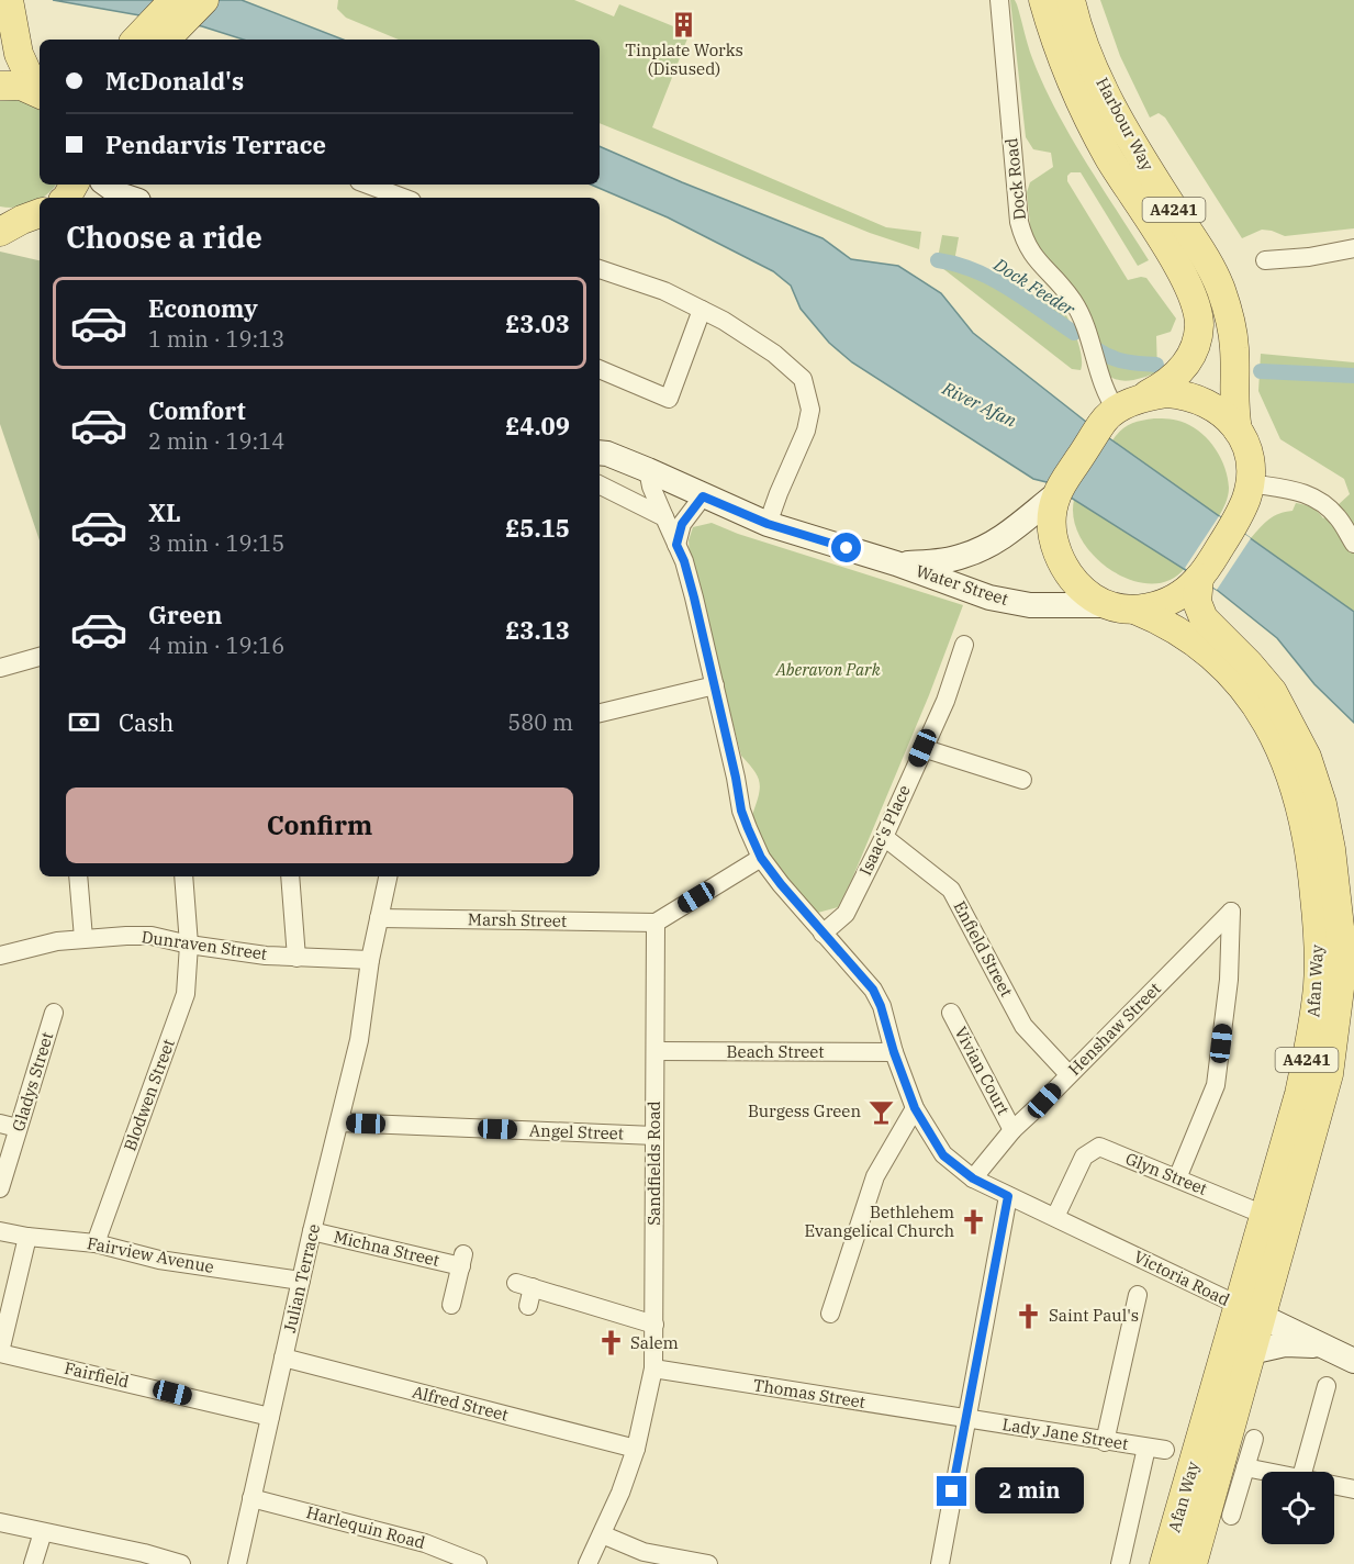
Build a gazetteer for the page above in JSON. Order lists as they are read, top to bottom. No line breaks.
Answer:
{"streets":{"main road":["Harbour Way","A4241","Afan Way"],"street":["Dock Road","Water Street","Isaac's Place","Marsh Street","Dunraven Street","Enfield Street","Henshaw Street","Beach Street","Vivian Court","Gladys Street","Blodwen Street","Angel Street","Sandfields Road","Glyn Street","Michna Street","Fairview Avenue","Julian Terrace","Victoria Road","Fairfield","Thomas Street","Alfred Street","Lady Jane Street","Harlequin Road"]},"crossings":[["Harbour Way","Dock Road"],["Harbour Way","A4241"],["Harbour Way","Water Street"],["Harbour Way","Afan Way"],["Dock Road","A4241"],["Dock Road","Water Street"],["Dock Road","Afan Way"],["A4241","Water Street"],["A4241","Afan Way"],["Water Street","Afan Way"],["Isaac's Place","Enfield Street"],["Isaac's Place","Victoria Road"],["Marsh Street","Sandfields Road"],["Marsh Street","Julian Terrace"],["Dunraven Street","Blodwen Street"],["Dunraven Street","Julian Terrace"],["Enfield Street","Henshaw Street"],["Afan Way","Victoria Road"],["Henshaw Street","Vivian Court"],["Henshaw Street","Glyn Street"],["Henshaw Street","Victoria Road"],["Beach Street","Sandfields Road"],["Beach Street","Victoria Road"],["Blodwen Street","Fairview Avenue"],["Angel Street","Sandfields Road"],["Angel Street","Julian Terrace"],["Sandfields Road","Thomas Street"],["Sandfields Road","Alfred Street"],["Glyn Street","Victoria Road"],["Michna Street","Julian Terrace"],["Fairview Avenue","Julian Terrace"],["Julian Terrace","Fairfield"],["Julian Terrace","Alfred Street"],["Julian Terrace","Harlequin Road"],["Thomas Street","Lady Jane Street"]],"water":["Dock Feeder","River Afan"],"parks":["Aberavon Park"],"places":{"building":["Tinplate Works (Disused)"],"bar":["Burgess Green"],"church":["Bethlehem Evangelical Church","Saint Paul's","Salem"]},"page":{"banner":["McDonald's","Pendarvis Terrace"],"heading":"Choose a ride","list":[{"name":"Economy","note":"1 min · 19:13","value":"£3.03"},{"name":"Comfort","note":"2 min · 19:14","value":"£4.09"},{"name":"XL","note":"3 min · 19:15","value":"£5.15"},{"name":"Green","note":"4 min · 19:16","value":"£3.13"}],"pay":["Cash","580 m"],"buttons":"Confirm","bubble":"2 min"}}
